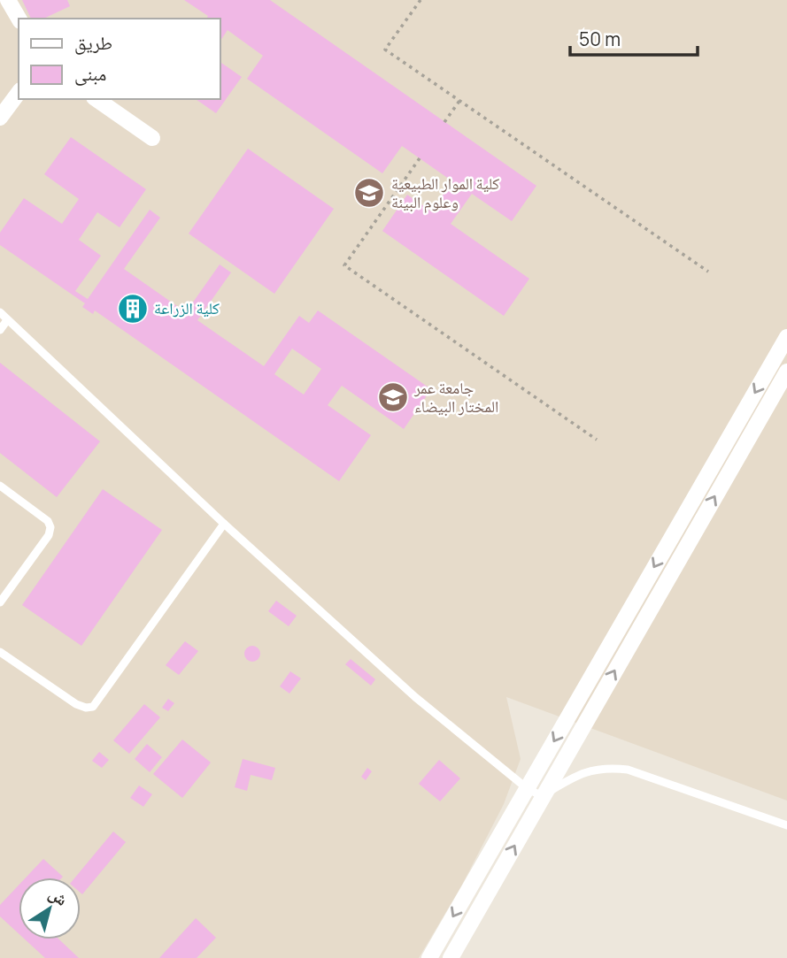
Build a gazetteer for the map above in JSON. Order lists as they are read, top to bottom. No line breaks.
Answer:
{"places":{"school or university":["كلية الموار الطبيعية وعلوم البيئة","جامعة عمر المختار البيضاء"],"building":["كلية الزراعة"]},"legend":["طريق","مبنى"],"scale_bar":"50 m","north":"top right"}
